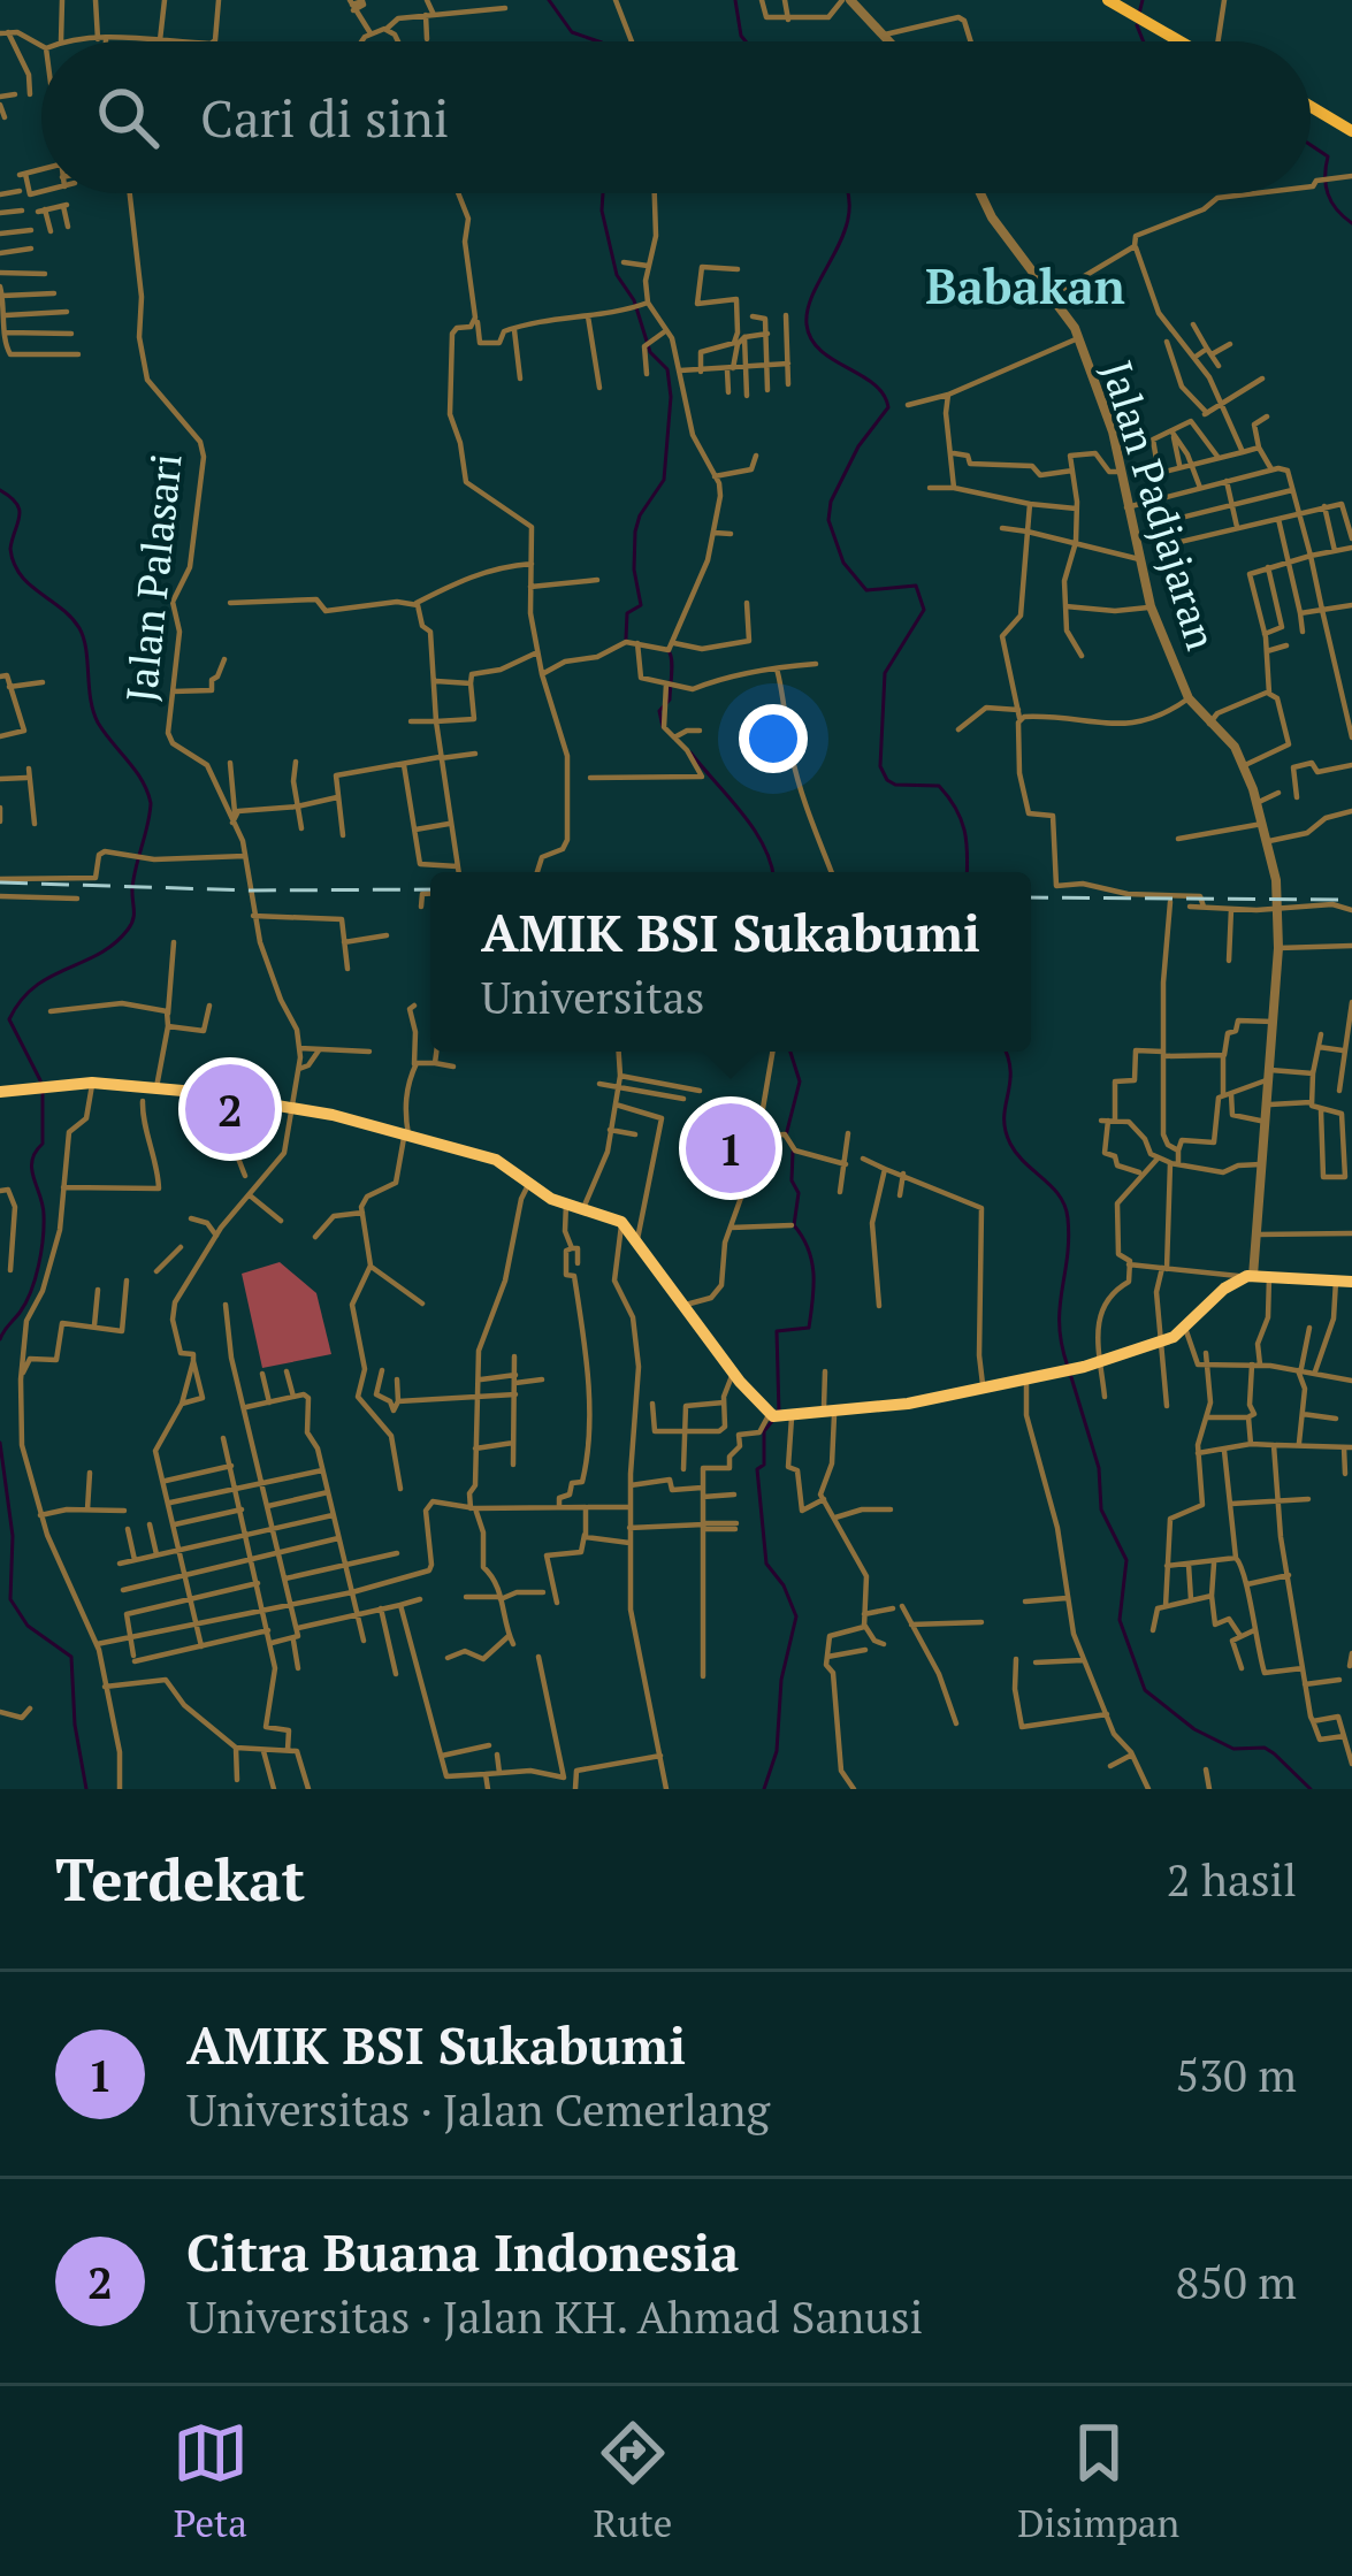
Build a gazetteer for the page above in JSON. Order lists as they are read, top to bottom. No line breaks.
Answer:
{"streets":{"street":["Jalan Padjajaran","Jalan Palasari"]},"districts":["Babakan"],"page":{"search":"Cari di sini","popup":["AMIK BSI Sukabumi","Universitas"],"pins":["2","1"],"heading":["Terdekat","2 hasil"],"list":[{"mark":"1","name":"AMIK BSI Sukabumi","note":"Universitas · Jalan Cemerlang","value":"530 m"},{"mark":"2","name":"Citra Buana Indonesia","note":"Universitas · Jalan KH. Ahmad Sanusi","value":"850 m"}],"nav":["Peta","Rute","Disimpan"]}}
